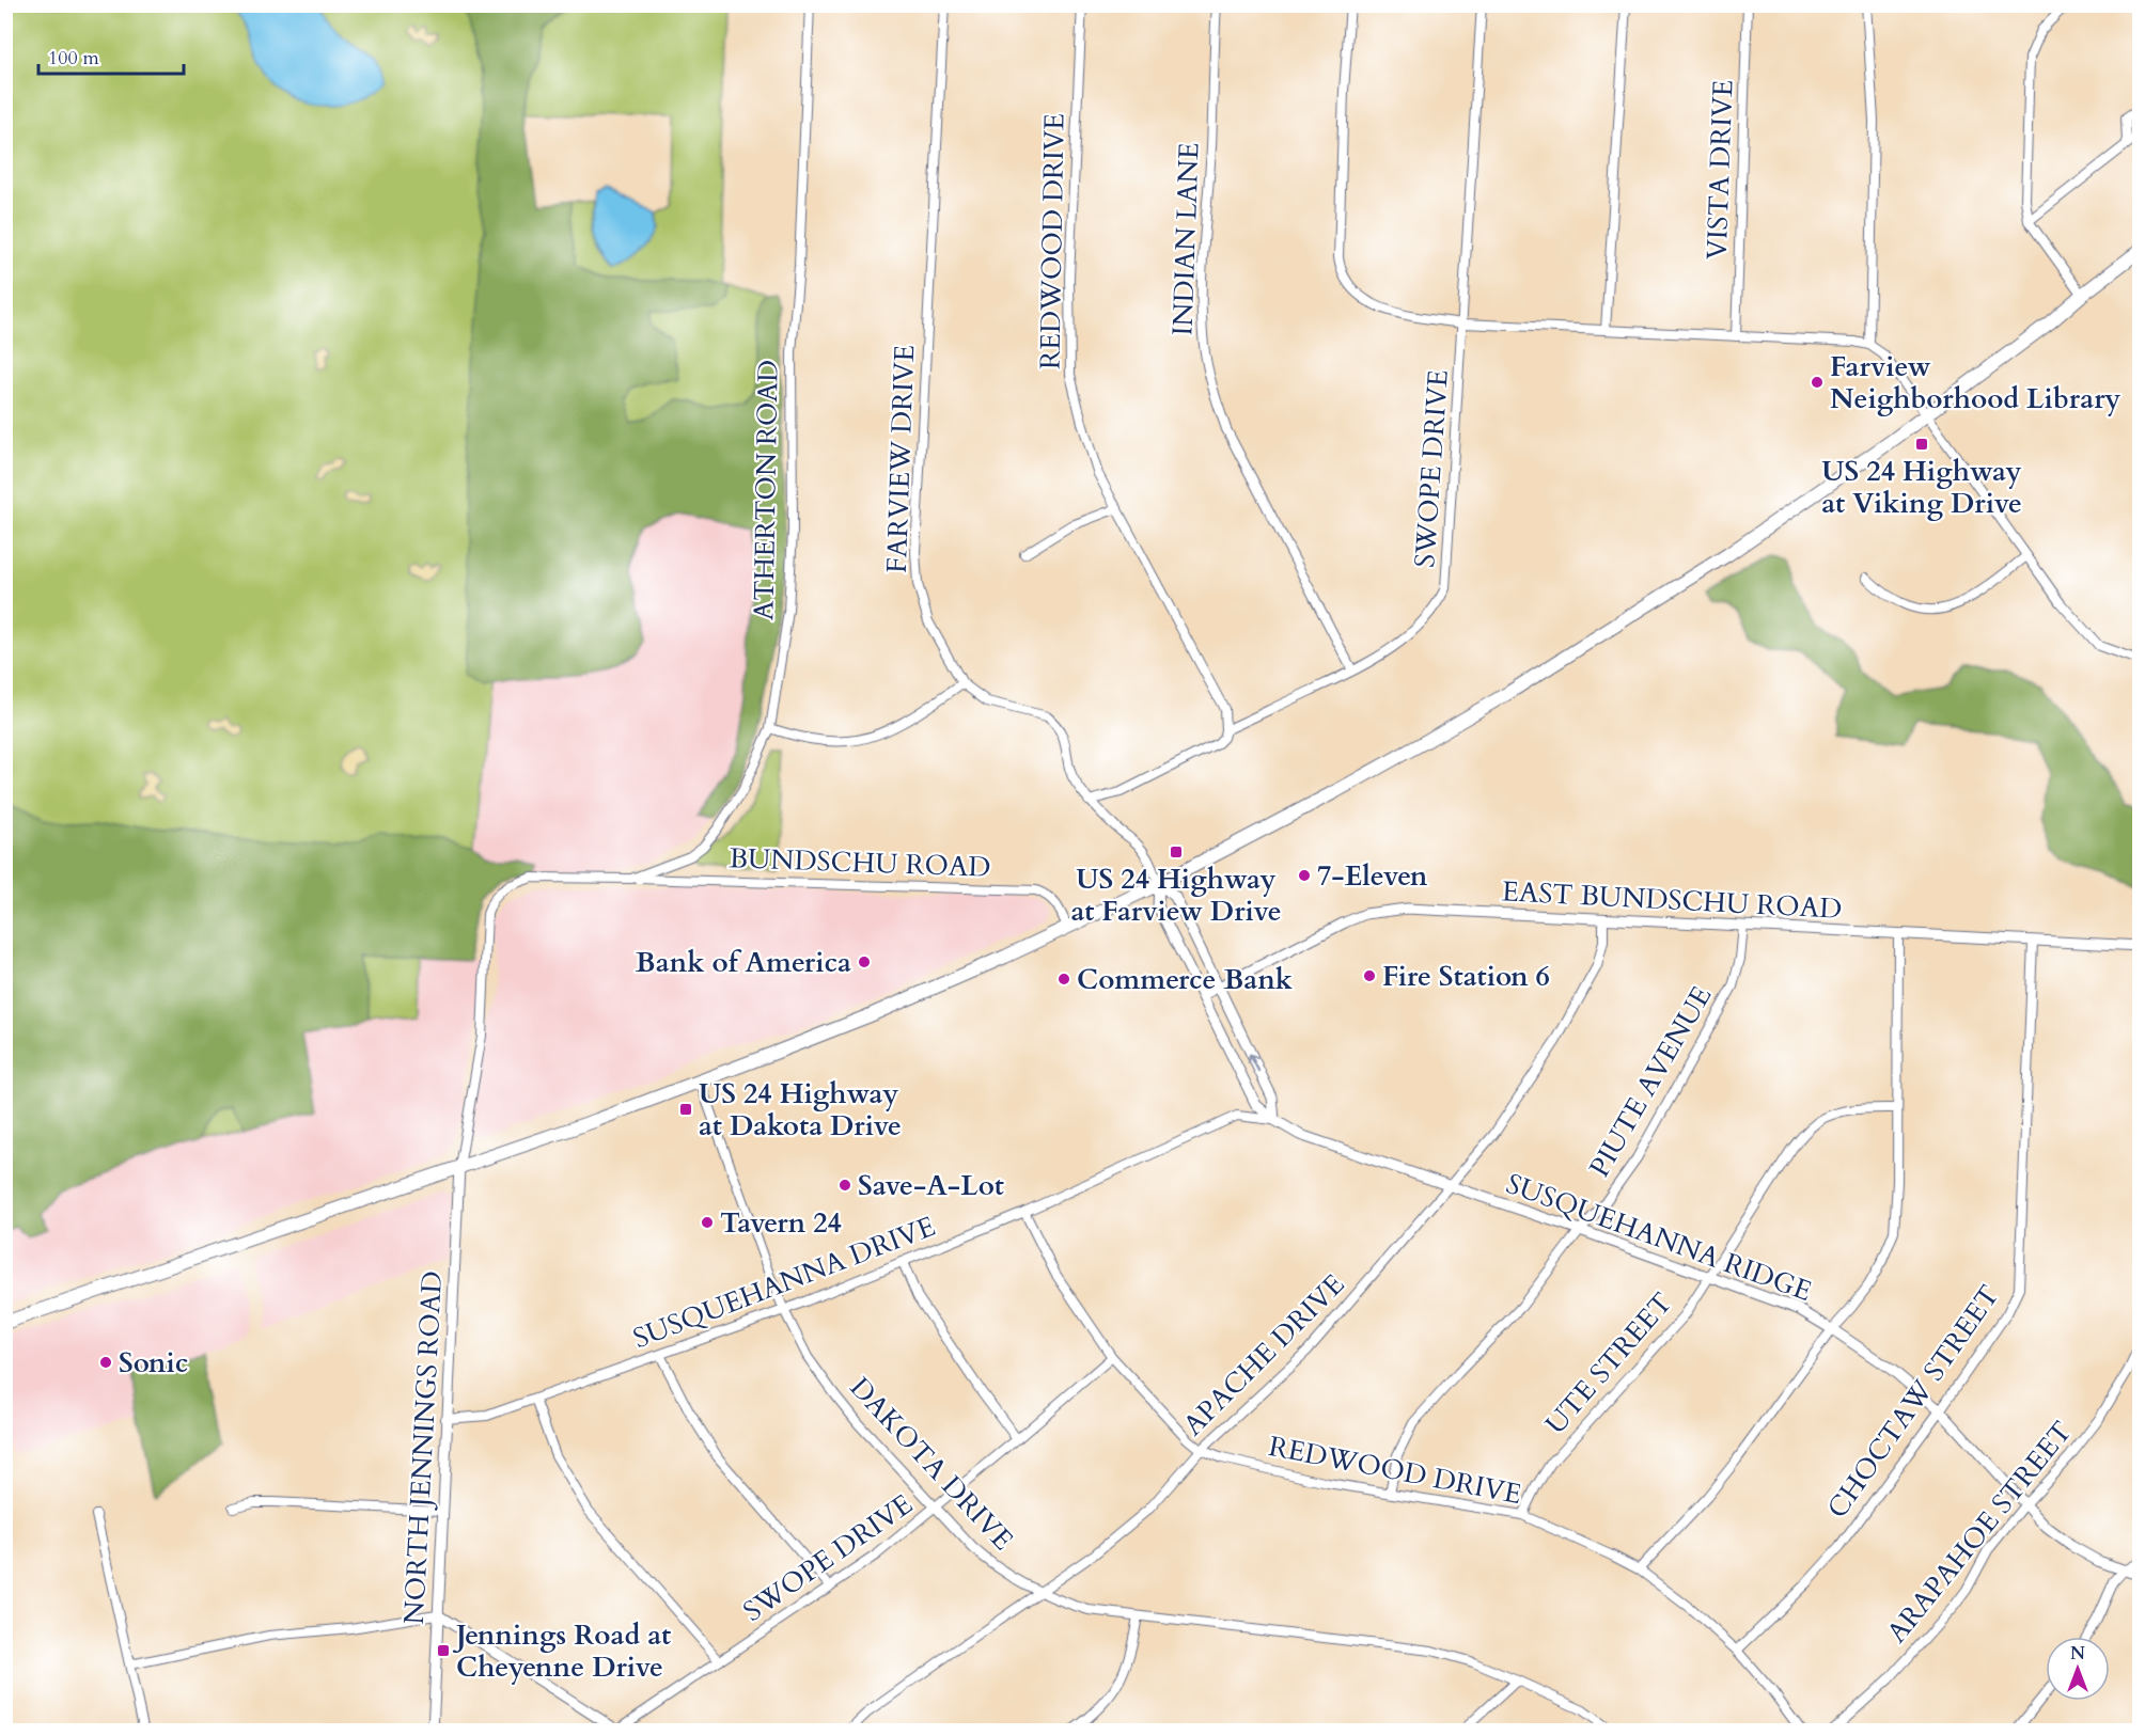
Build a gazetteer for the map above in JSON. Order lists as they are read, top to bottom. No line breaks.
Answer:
{"streets":{"street":["VISTA DRIVE","INDIAN LANE","REDWOOD DRIVE","FARVIEW DRIVE","SWOPE DRIVE","ATHERTON ROAD","BUNDSCHU ROAD","EAST BUNDSCHU ROAD","PIUTE AVENUE","SUSQUEHANNA RIDGE","SUSQUEHANNA DRIVE","APACHE DRIVE","UTE STREET","CHOCTAW STREET","NORTH JENNINGS ROAD","DAKOTA DRIVE","ARAPAHOE STREET"]},"crossings":[["INDIAN LANE","SWOPE DRIVE"],["REDWOOD DRIVE","SWOPE DRIVE"],["REDWOOD DRIVE","PIUTE AVENUE"],["REDWOOD DRIVE","SUSQUEHANNA DRIVE"],["REDWOOD DRIVE","APACHE DRIVE"],["REDWOOD DRIVE","UTE STREET"],["REDWOOD DRIVE","CHOCTAW STREET"],["FARVIEW DRIVE","SWOPE DRIVE"],["FARVIEW DRIVE","SUSQUEHANNA RIDGE"],["SWOPE DRIVE","DAKOTA DRIVE"],["ATHERTON ROAD","BUNDSCHU ROAD"],["ATHERTON ROAD","NORTH JENNINGS ROAD"],["EAST BUNDSCHU ROAD","PIUTE AVENUE"],["EAST BUNDSCHU ROAD","SUSQUEHANNA RIDGE"],["EAST BUNDSCHU ROAD","APACHE DRIVE"],["EAST BUNDSCHU ROAD","CHOCTAW STREET"],["PIUTE AVENUE","SUSQUEHANNA RIDGE"],["SUSQUEHANNA RIDGE","SUSQUEHANNA DRIVE"],["SUSQUEHANNA RIDGE","APACHE DRIVE"],["SUSQUEHANNA RIDGE","UTE STREET"],["SUSQUEHANNA RIDGE","CHOCTAW STREET"],["SUSQUEHANNA RIDGE","ARAPAHOE STREET"],["SUSQUEHANNA DRIVE","NORTH JENNINGS ROAD"],["SUSQUEHANNA DRIVE","DAKOTA DRIVE"],["APACHE DRIVE","DAKOTA DRIVE"]],"places":{"other":["Farview Neighborhood Library","7-Eleven","Bank of America","Fire Station 6","Commerce Bank","Save-A-Lot","Tavern 24","Sonic"],"transit":["US 24 Highway at Viking Drive","US 24 Highway at Farview Drive","US 24 Highway at Dakota Drive","Jennings Road at Cheyenne Drive"]},"scale_bar":"100 m","north":"top"}
